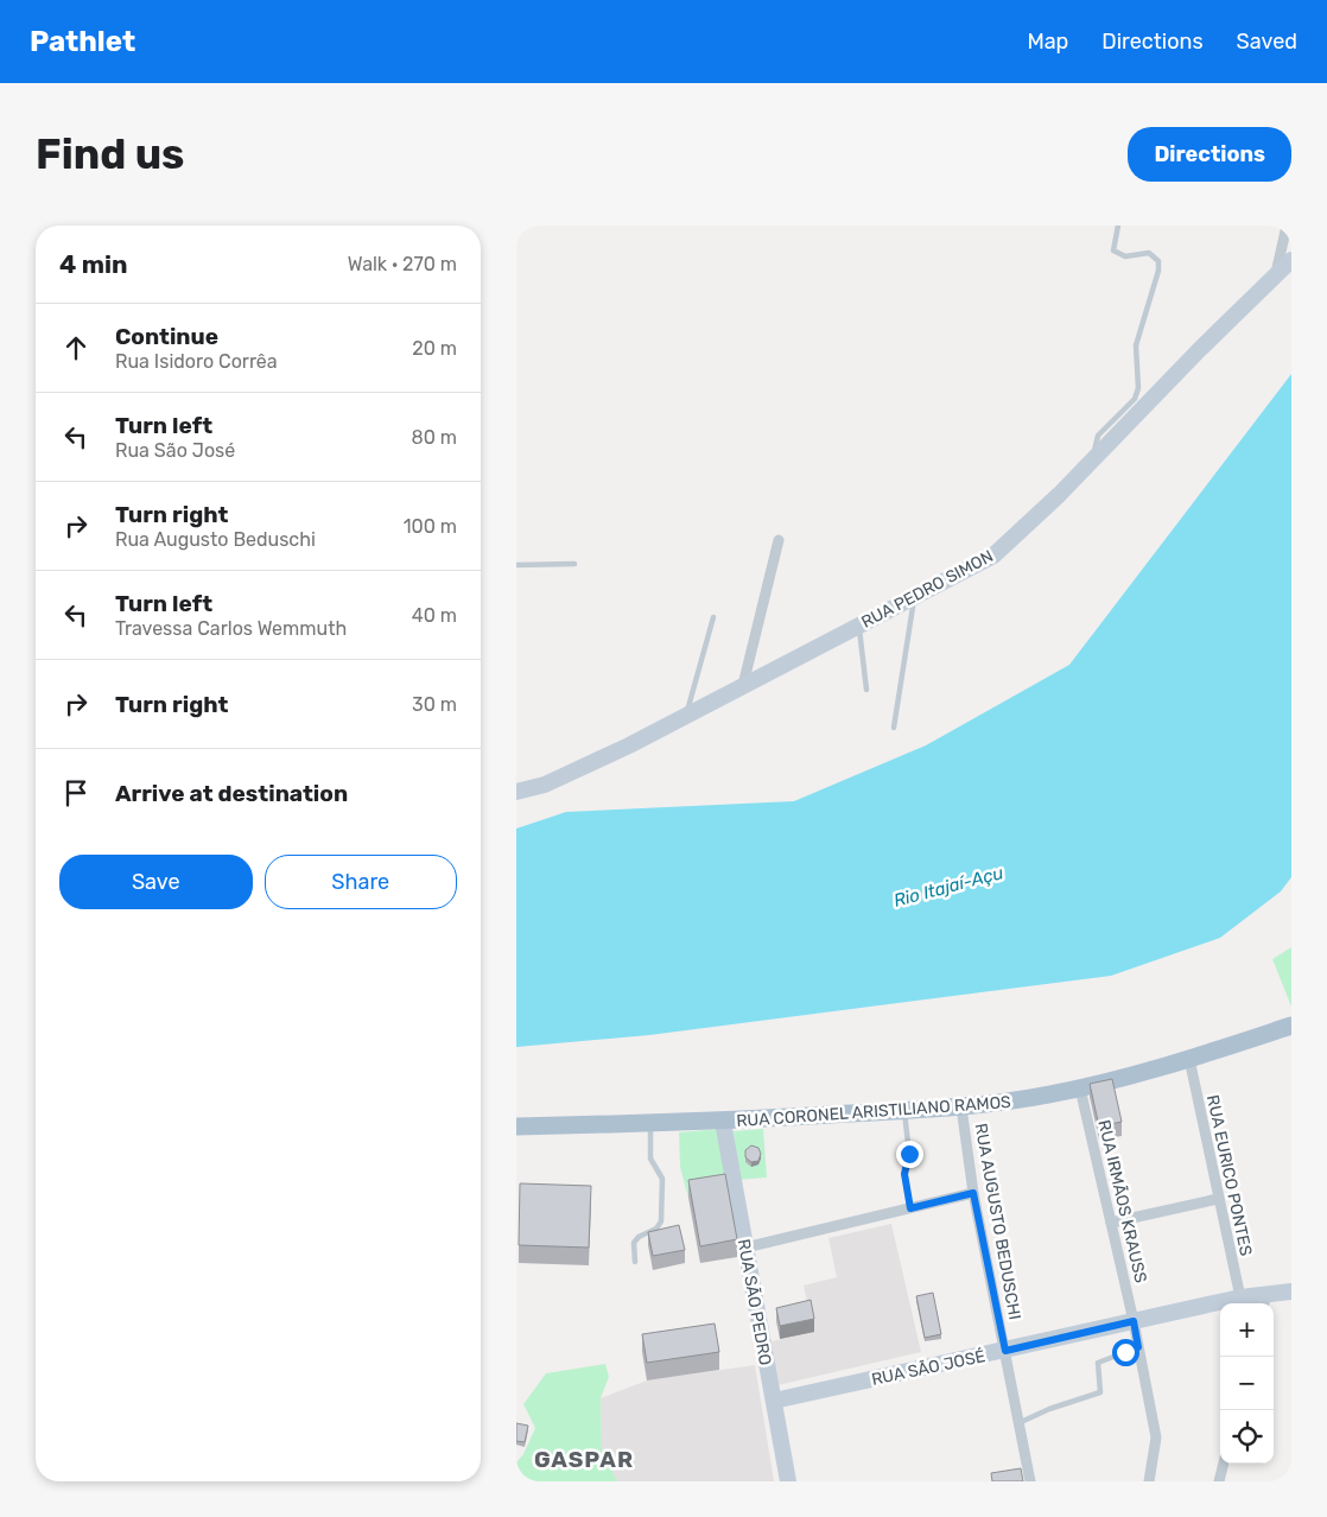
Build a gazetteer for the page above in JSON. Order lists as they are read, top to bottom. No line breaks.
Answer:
{"streets":{"main road":["RUA CORONEL ARISTILIANO RAMOS"],"street":["RUA PEDRO SIMON","RUA EURICO PONTES","RUA IRMÃOS KRAUSS","RUA AUGUSTO BEDUSCHI","RUA SÃO PEDRO","RUA SÃO JOSÉ"]},"crossings":[["RUA CORONEL ARISTILIANO RAMOS","RUA EURICO PONTES"],["RUA CORONEL ARISTILIANO RAMOS","RUA IRMÃOS KRAUSS"],["RUA CORONEL ARISTILIANO RAMOS","RUA AUGUSTO BEDUSCHI"],["RUA CORONEL ARISTILIANO RAMOS","RUA SÃO PEDRO"],["RUA EURICO PONTES","RUA SÃO JOSÉ"],["RUA IRMÃOS KRAUSS","RUA SÃO JOSÉ"],["RUA AUGUSTO BEDUSCHI","RUA SÃO JOSÉ"],["RUA SÃO PEDRO","RUA SÃO JOSÉ"]],"districts":["GASPAR"],"water":["Rio Itajaí-Açu"],"page":{"header":"Pathlet","nav":["Map","Directions","Saved"],"buttons":["Directions",["Save","Share"]],"title":"Find us","heading":["4 min","Walk · 270 m"],"list":[["Continue","Rua Isidoro Corrêa","20 m"],["Turn left","Rua São José","80 m"],["Turn right","Rua Augusto Beduschi","100 m"],["Turn left","Travessa Carlos Wemmuth","40 m"],["Turn right","30 m"],"Arrive at destination"],"map_buttons":["+","−"]}}
